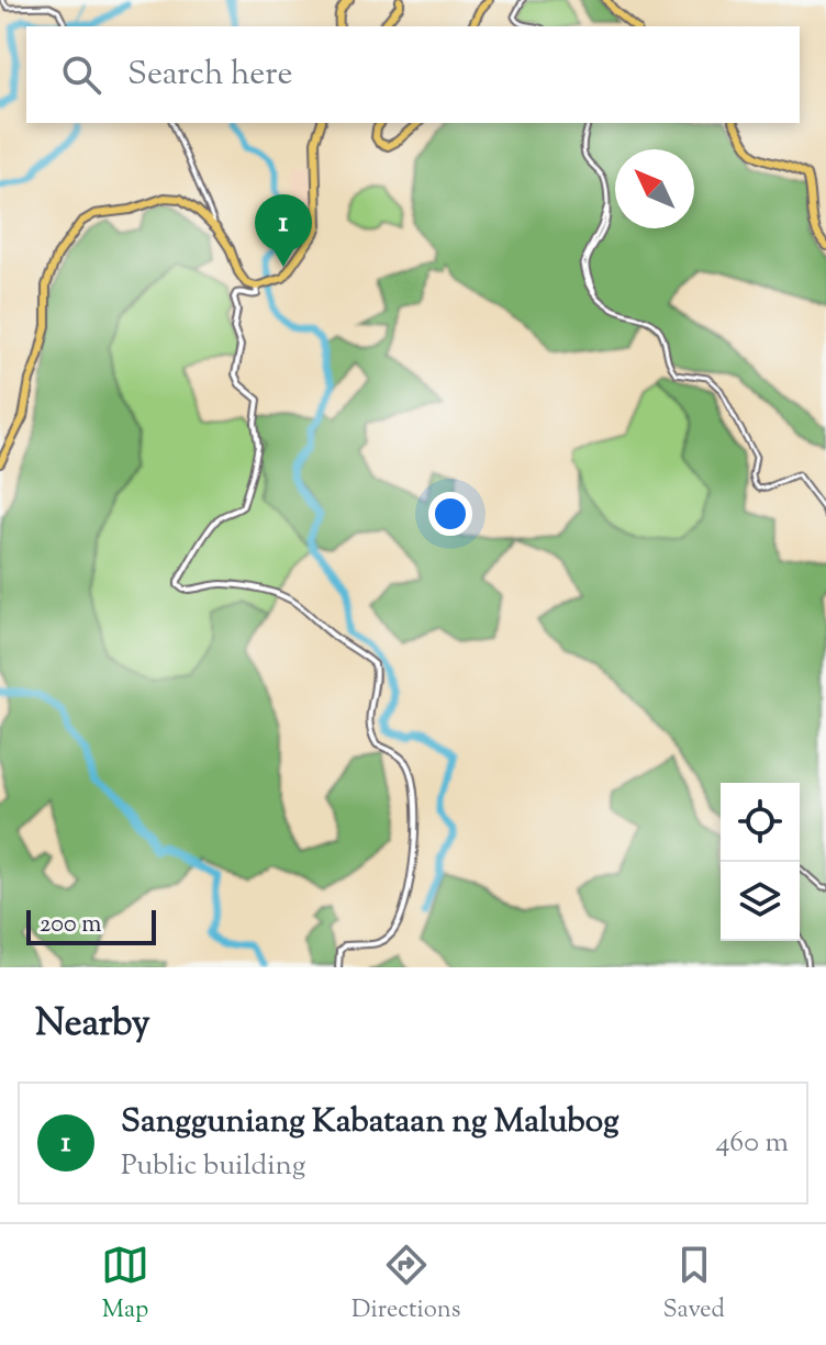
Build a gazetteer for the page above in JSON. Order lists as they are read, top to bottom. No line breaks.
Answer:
{"scale_bar":"200 m","north":"top left","page":{"search":"Search here","pins":"1","scale":"200 m","heading":"Nearby","list":[{"mark":"1","name":"Sangguniang Kabataan ng Malubog","note":"Public building","value":"460 m"}],"nav":["Map","Directions","Saved"]}}
